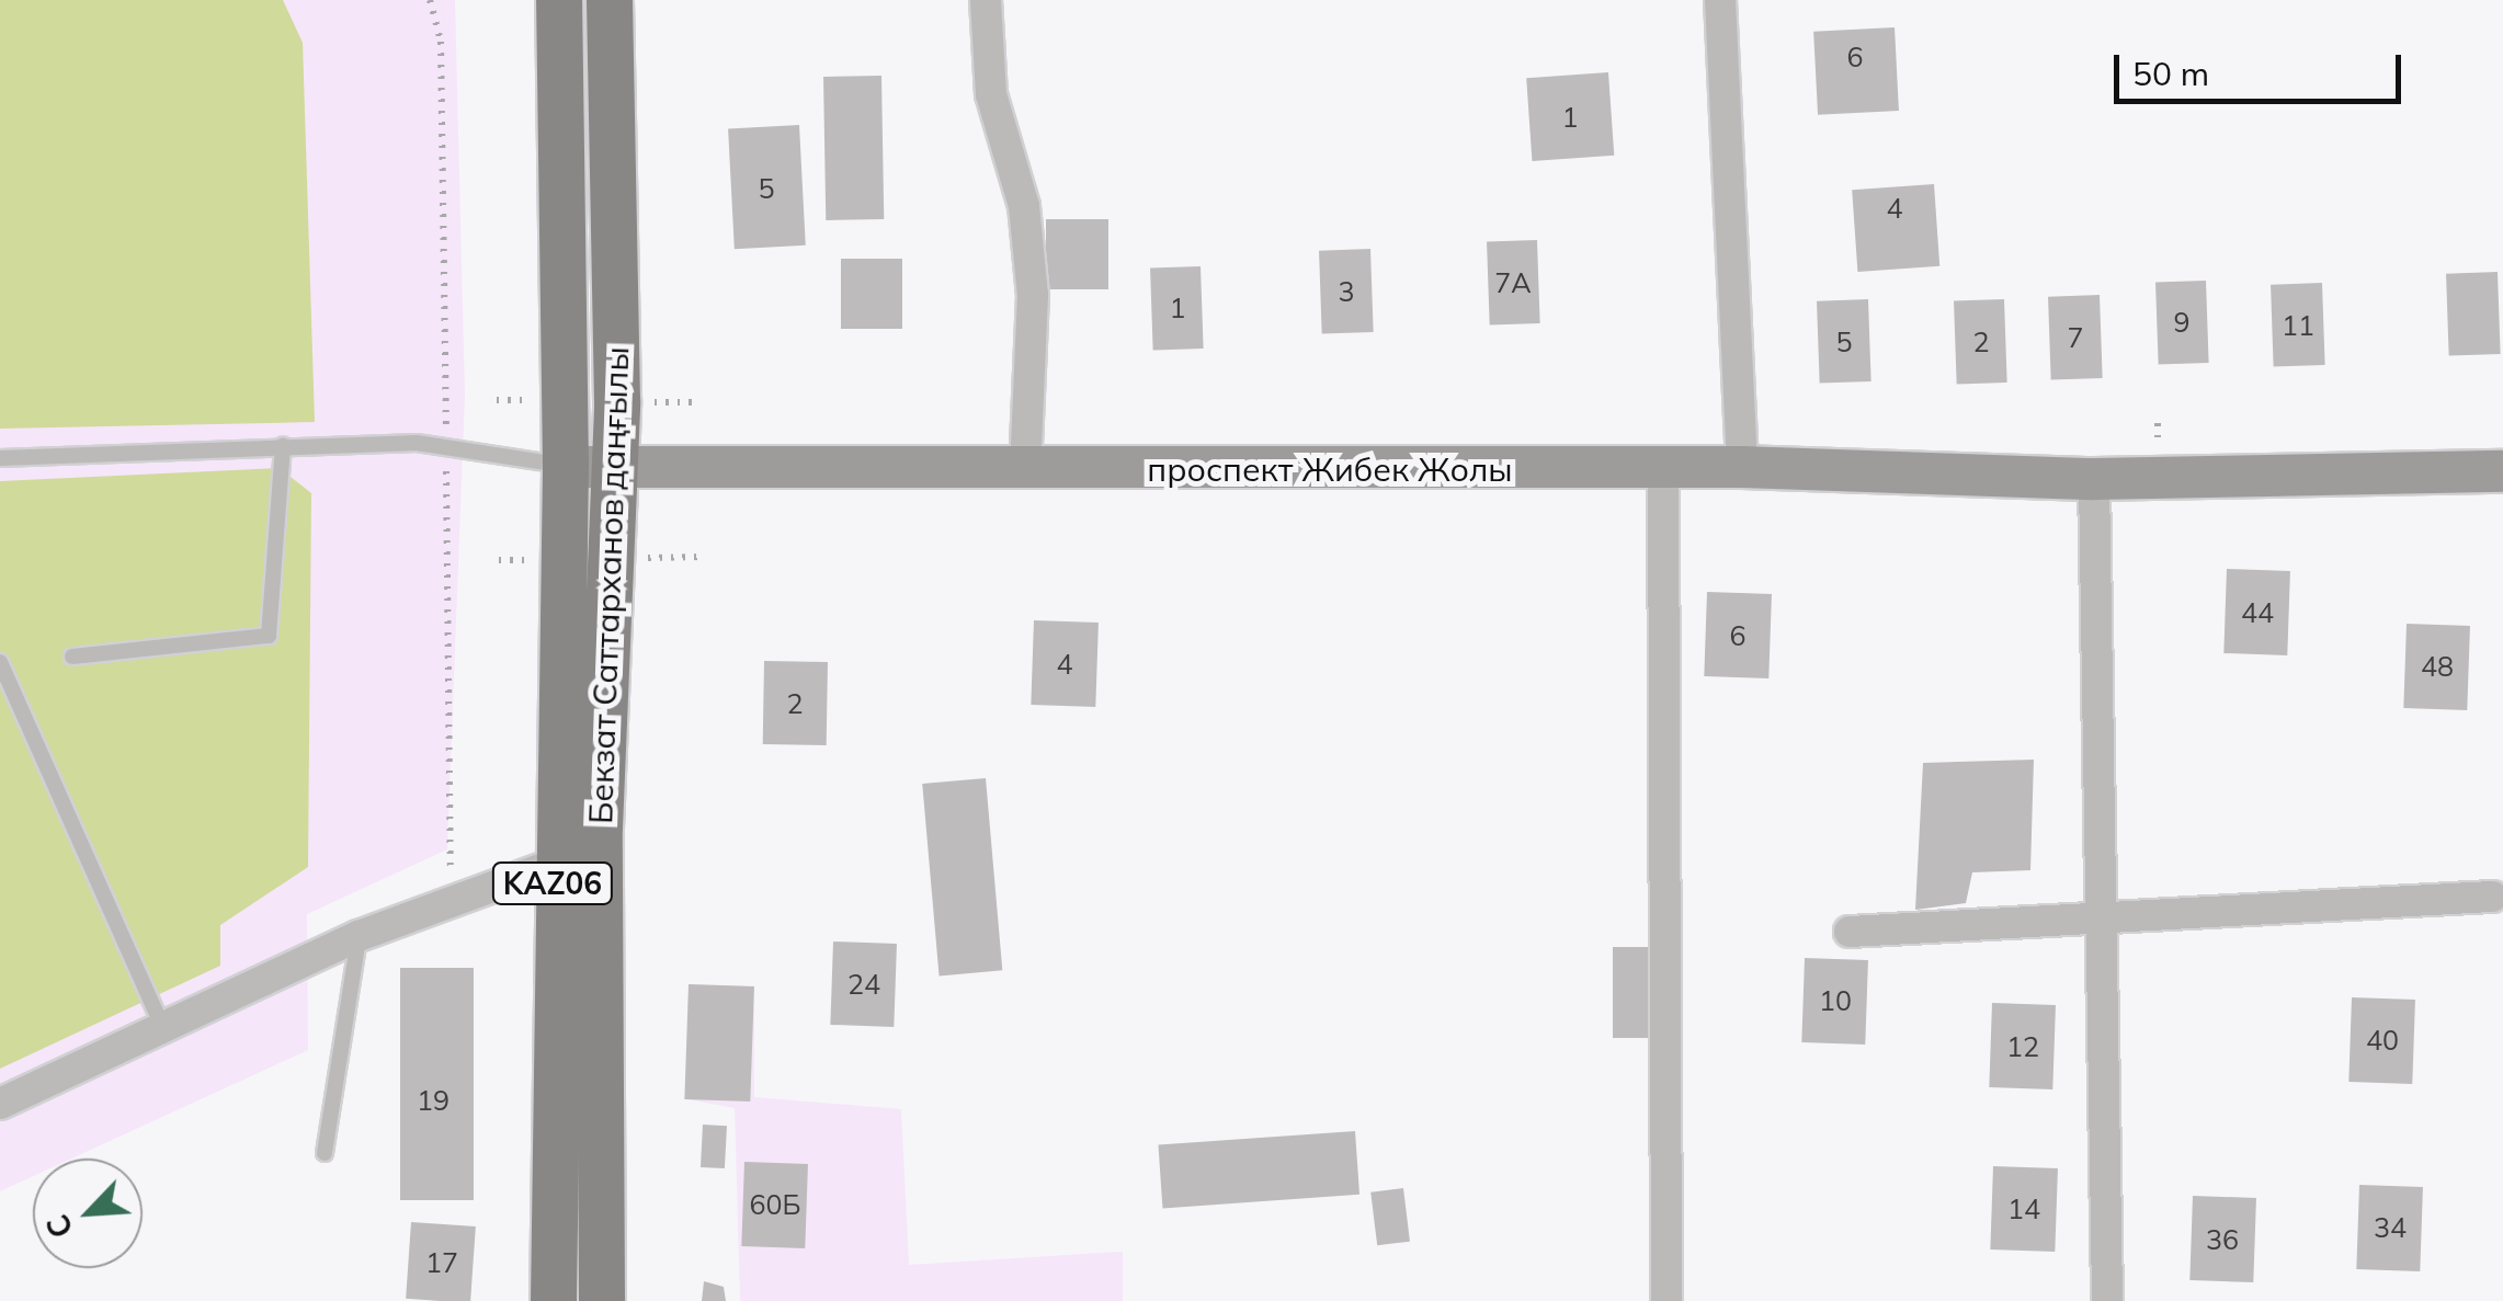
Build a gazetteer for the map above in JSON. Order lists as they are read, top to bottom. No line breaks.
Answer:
{"streets":{"main road":["проспект Жибек Жолы","Бекзат Саттарханов даңғылы","KАZ06"]},"crossings":[["проспект Жибек Жолы","Бекзат Саттарханов даңғылы"]],"house_numbers":["6","1","5","4","7A","3","1","9","11","7","5","2","44","6","4","48","2","24","10","40","12","19","60Б","14","34","36","17"],"scale_bar":"50 m","north":"bottom left"}
